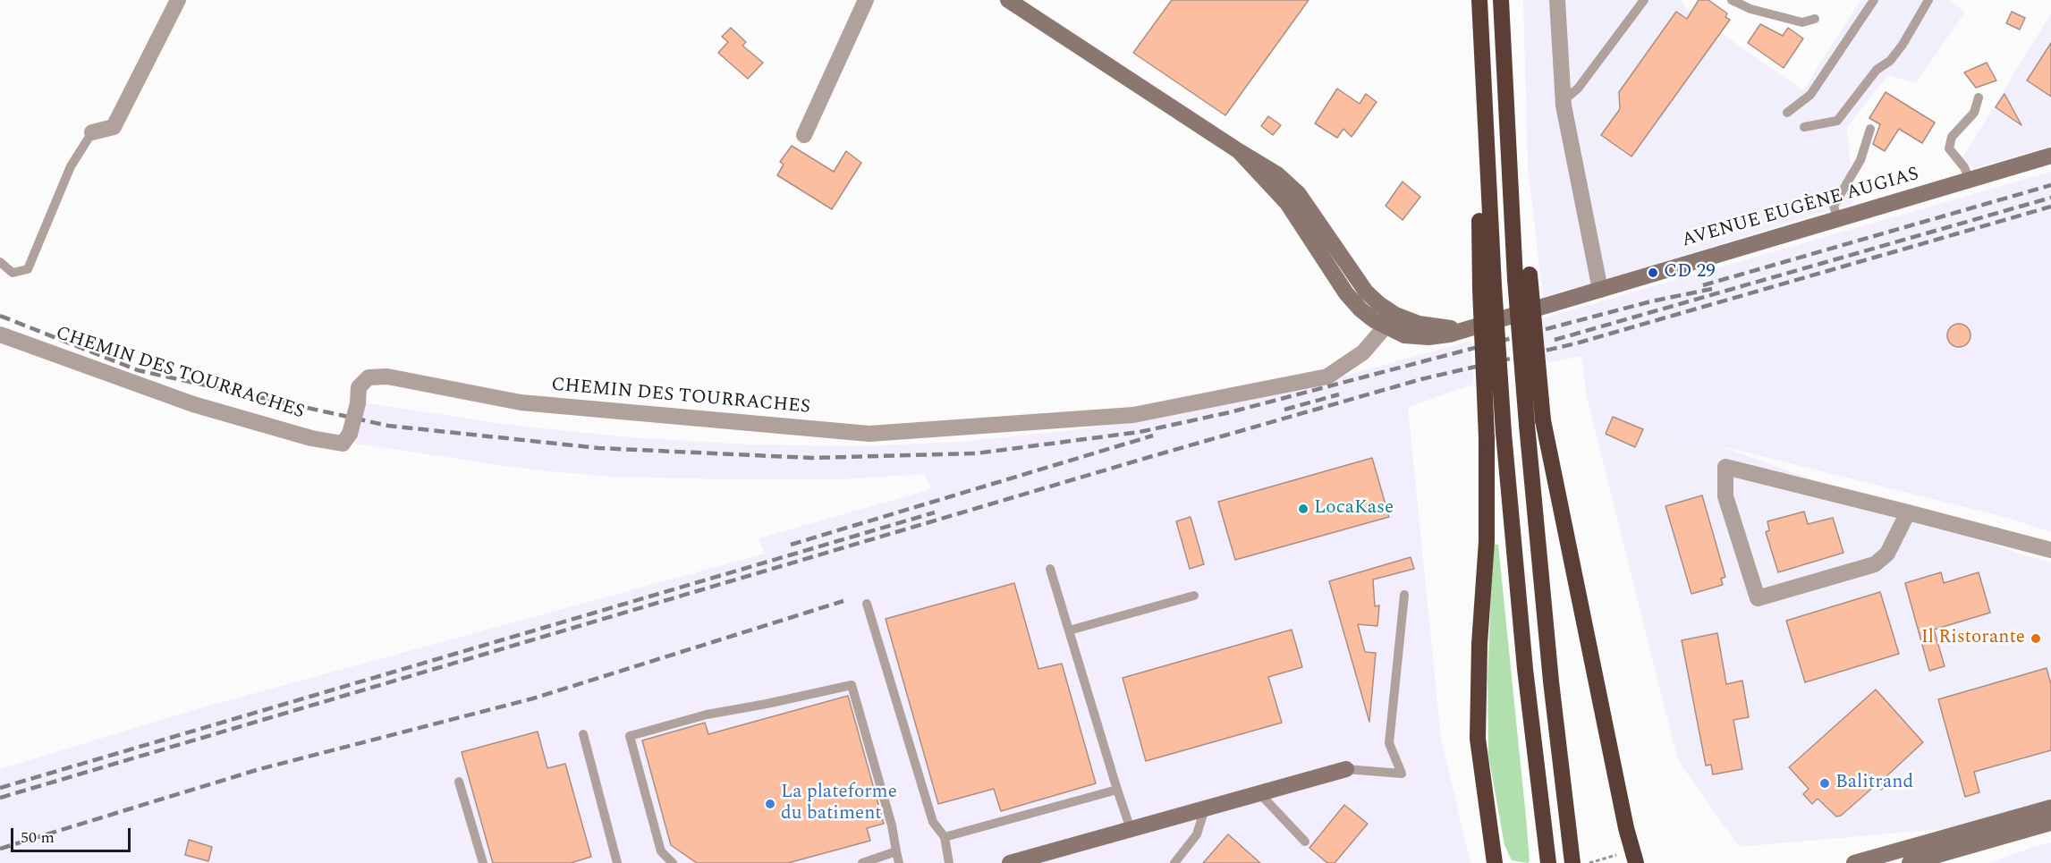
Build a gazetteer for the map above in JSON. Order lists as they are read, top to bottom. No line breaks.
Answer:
{"streets":{"main road":["AVENUE EUGÈNE AUGIAS"],"street":["CHEMIN DES TOURRACHES"]},"crossings":[["AVENUE EUGÈNE AUGIAS","CHEMIN DES TOURRACHES"]],"places":["CD 29","LocaKase","Il Ristorante","Balitrand","La plateforme du batiment"],"scale_bar":"50 m"}
